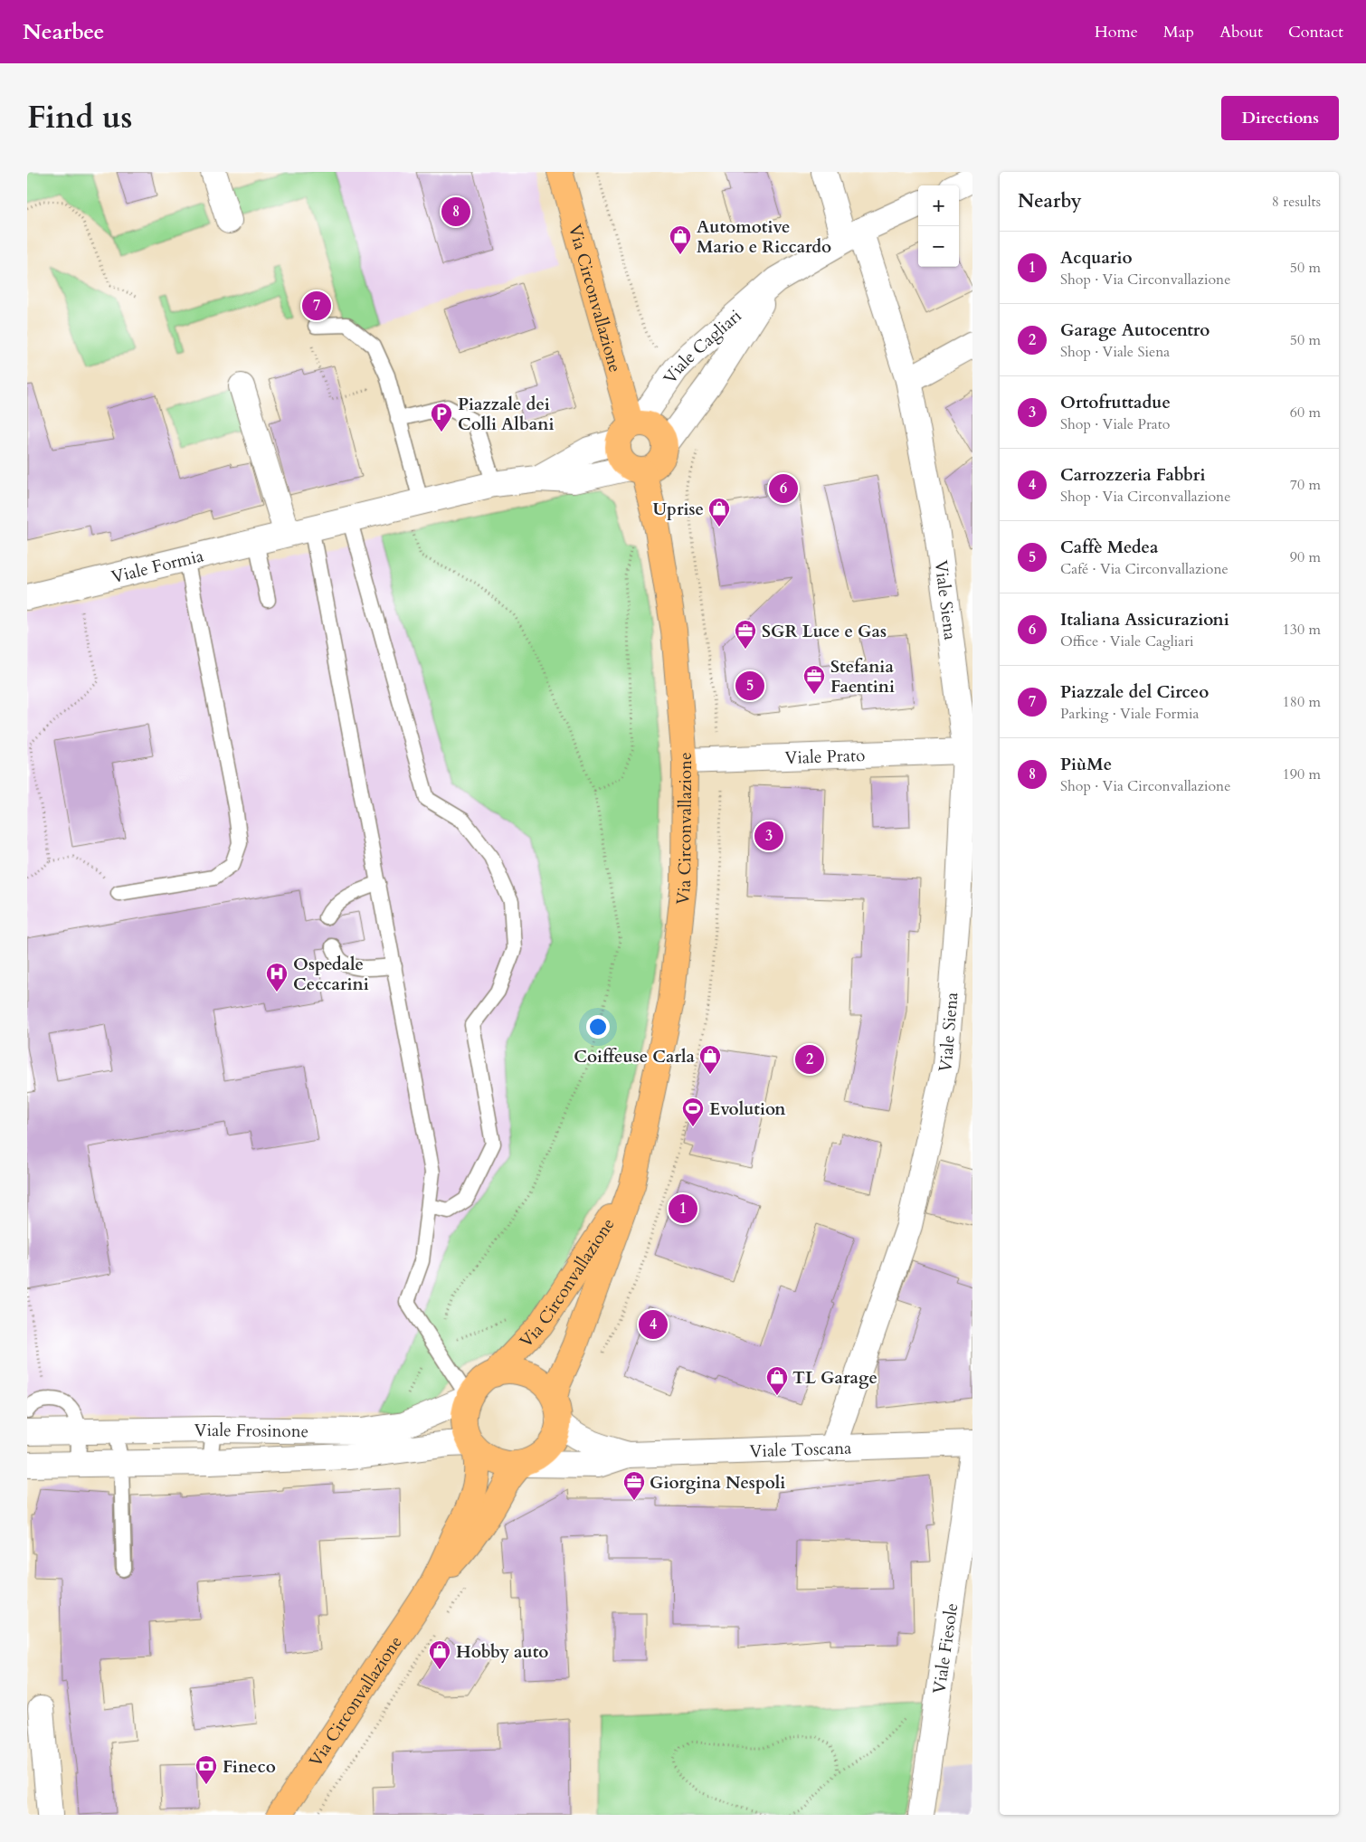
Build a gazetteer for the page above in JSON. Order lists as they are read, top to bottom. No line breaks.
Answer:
{"streets":{"main road":["Via Circonvallazione"],"street":["Viale Cagliari","Viale Formia","Viale Siena","Viale Prato","Viale Frosinone","Viale Toscana","Viale Fiesole"]},"crossings":[["Via Circonvallazione","Viale Cagliari"],["Via Circonvallazione","Viale Formia"],["Via Circonvallazione","Viale Prato"],["Via Circonvallazione","Viale Frosinone"],["Via Circonvallazione","Viale Toscana"],["Viale Cagliari","Viale Formia"],["Viale Cagliari","Viale Siena"],["Viale Siena","Viale Prato"],["Viale Siena","Viale Toscana"],["Viale Frosinone","Viale Toscana"]],"places":{"shop":["Automotive Mario e Riccardo","Uprise","Coiffeuse Carla","TL Garage","Hobby auto"],"parking":["Piazzale dei Colli Albani"],"office":["SGR Luce e Gas","Stefania Faentini","Giorgina Nespoli"],"hospital":["Ospedale Ceccarini"],"sports":["Evolution"],"bank":["Fineco"]},"page":{"header":"Nearbee","nav":["Home","Map","About","Contact"],"title":"Find us","buttons":"Directions","heading":["Nearby","8 results"],"map_buttons":["+","−"],"pins":["8","7","6","5","3","2","1","4"],"list":[{"mark":"1","name":"Acquario","note":"Shop · Via Circonvallazione","value":"50 m"},{"mark":"2","name":"Garage Autocentro","note":"Shop · Viale Siena","value":"50 m"},{"mark":"3","name":"Ortofruttadue","note":"Shop · Viale Prato","value":"60 m"},{"mark":"4","name":"Carrozzeria Fabbri","note":"Shop · Via Circonvallazione","value":"70 m"},{"mark":"5","name":"Caffè Medea","note":"Café · Via Circonvallazione","value":"90 m"},{"mark":"6","name":"Italiana Assicurazioni","note":"Office · Viale Cagliari","value":"130 m"},{"mark":"7","name":"Piazzale del Circeo","note":"Parking · Viale Formia","value":"180 m"},{"mark":"8","name":"PiùMe","note":"Shop · Via Circonvallazione","value":"190 m"}]}}
